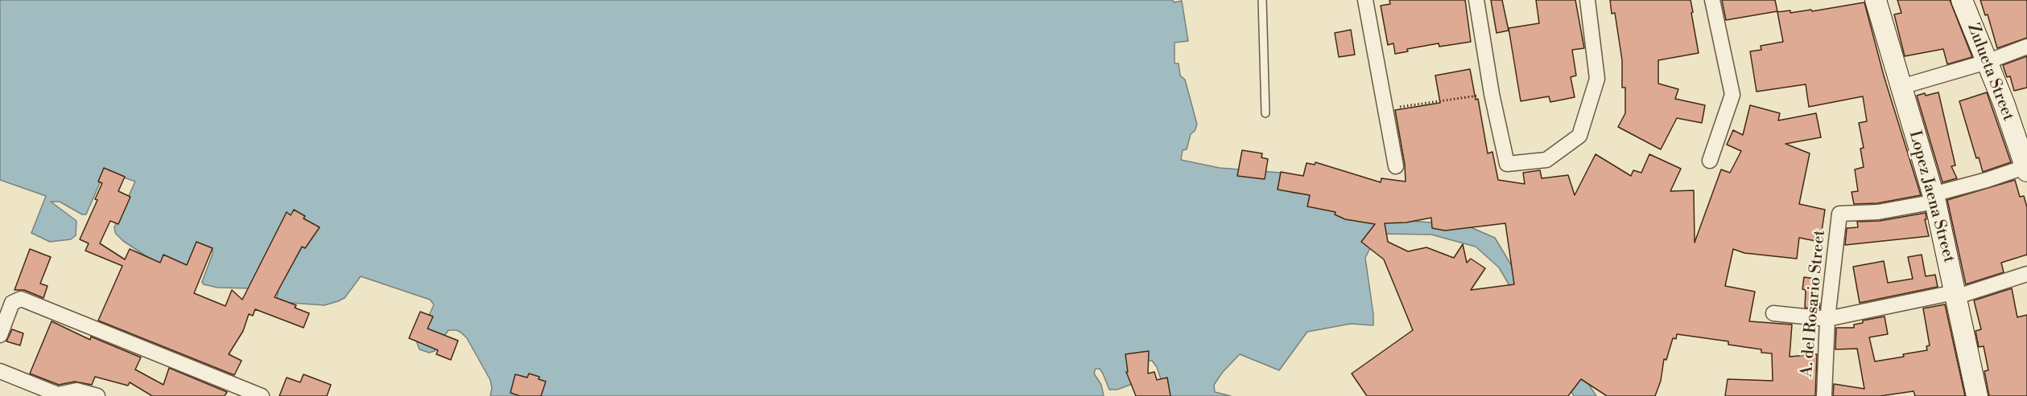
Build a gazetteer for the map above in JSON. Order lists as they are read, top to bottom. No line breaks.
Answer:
{"streets":{"street":["Zulueta Street","Lopez Jaena Street","A. del Rosario Street"]},"crossings":[["Lopez Jaena Street","A. del Rosario Street"]]}
